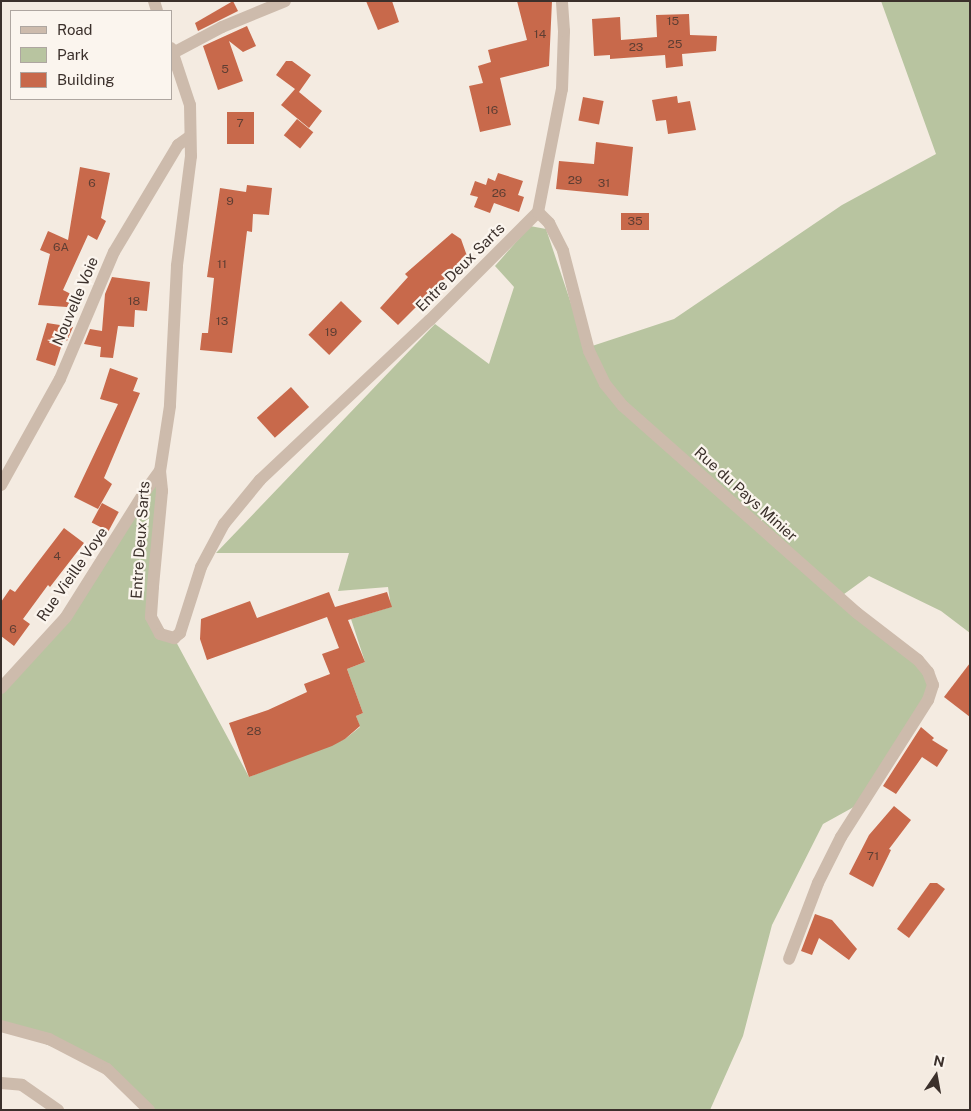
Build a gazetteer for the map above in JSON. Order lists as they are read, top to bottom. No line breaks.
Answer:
{"streets":{"street":["Entre Deux Sarts","Nouvelle Voie","Rue du Pays Minier","Rue Vieille Voye"]},"crossings":[["Entre Deux Sarts","Nouvelle Voie"],["Entre Deux Sarts","Rue du Pays Minier"],["Entre Deux Sarts","Rue Vieille Voye"]],"house_numbers":["15","14","25","23","5","16","7","29","6","31","26","9","35","6A","11","18","13","19","4","6","28","71"],"legend":["Road","Park","Building"],"north":"top"}
